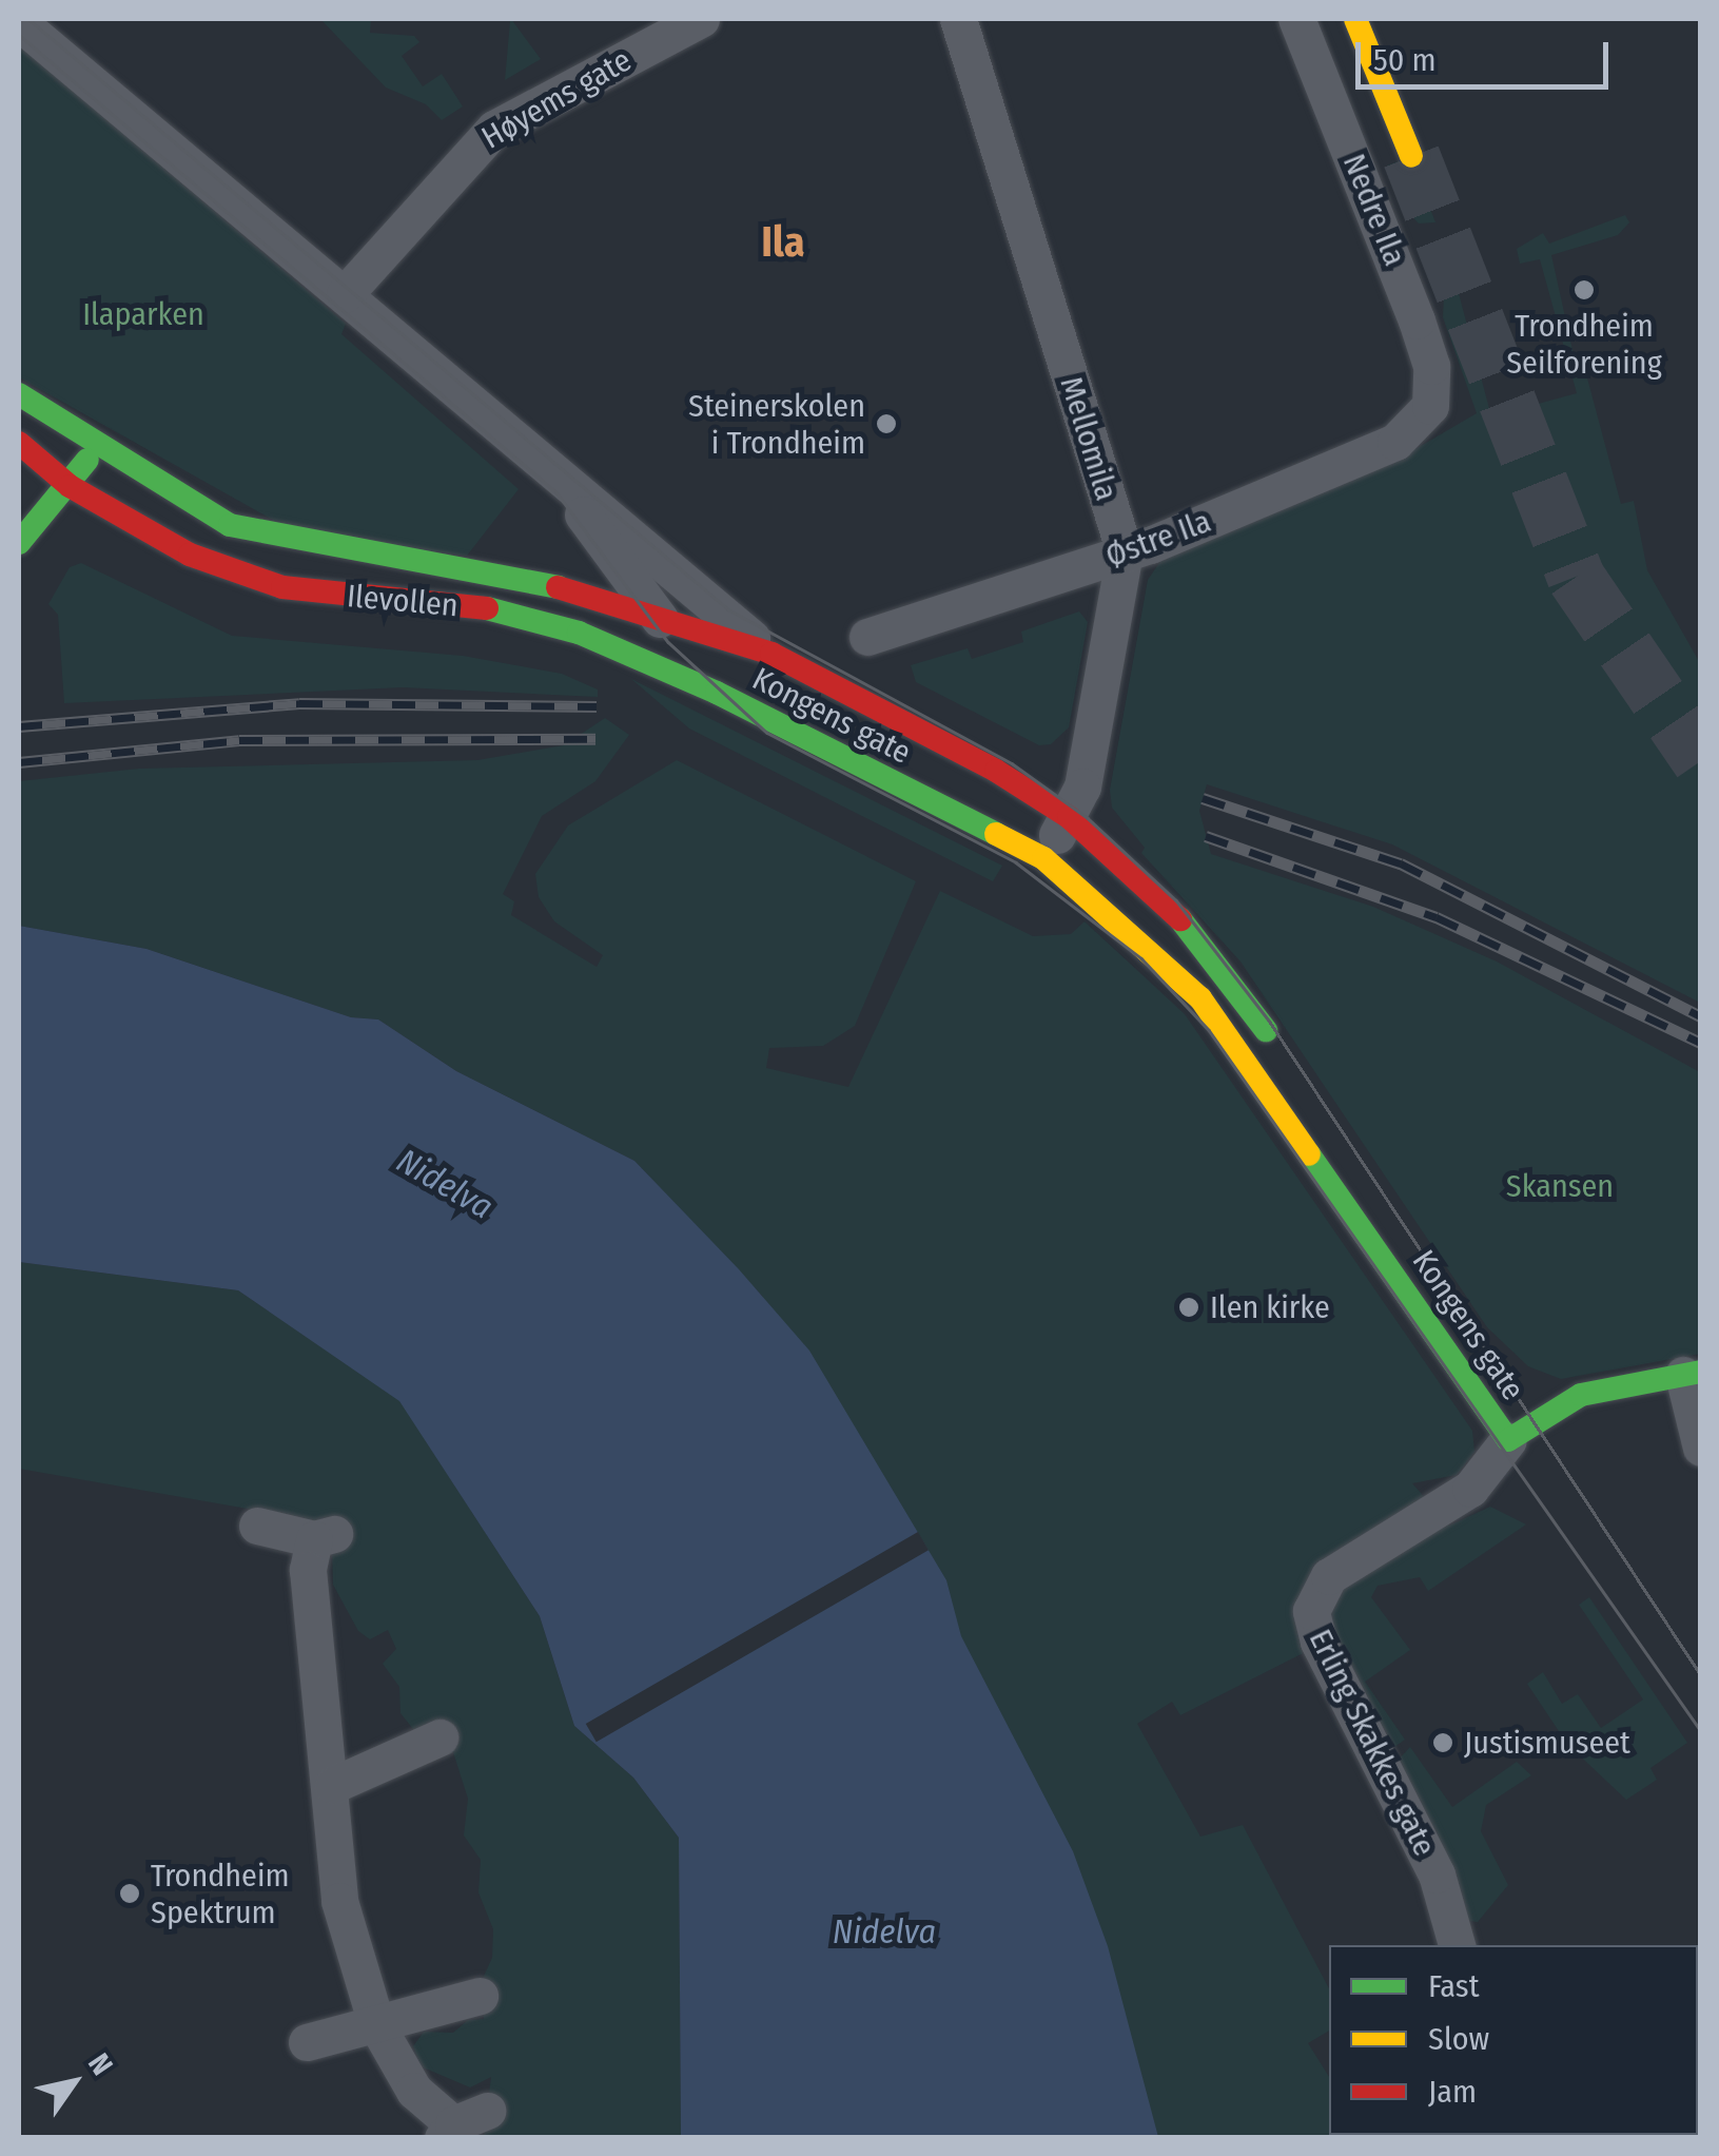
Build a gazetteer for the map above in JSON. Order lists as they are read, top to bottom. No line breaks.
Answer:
{"streets":{"main road":["Ilevollen","Kongens gate"],"street":["Høyems gate","Nedre Ila","Mellomila","Østre Ila","Erling Skakkes gate"]},"crossings":[["Høyems gate","Ilevollen"],["Nedre Ila","Østre Ila"],["Mellomila","Østre Ila"],["Mellomila","Kongens gate"],["Ilevollen","Kongens gate"],["Kongens gate","Erling Skakkes gate"]],"districts":["Ila"],"water":["Nidelva"],"parks":["Ilaparken","Skansen"],"places":["Trondheim Seilforening","Steinerskolen i Trondheim","Ilen kirke","Justismuseet","Trondheim Spektrum"],"legend":["Fast","Slow","Jam"],"scale_bar":"50 m","north":"top right"}
